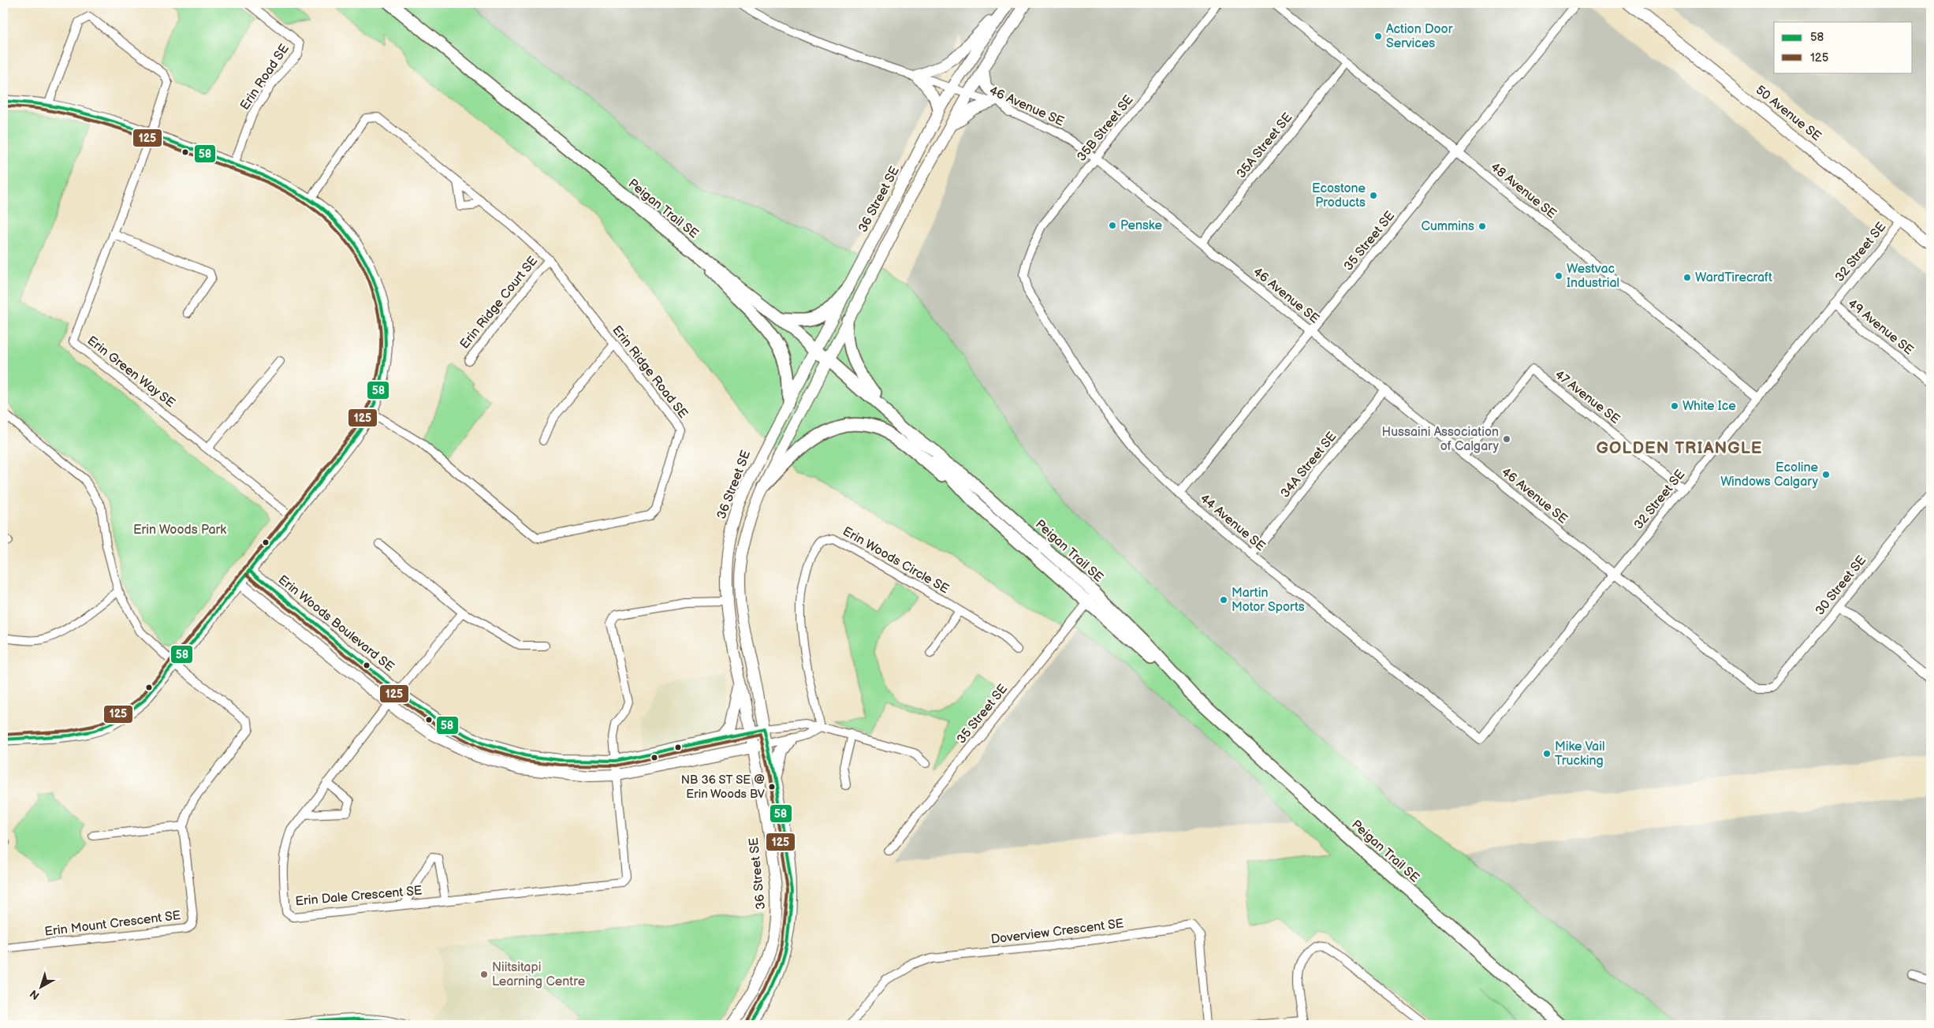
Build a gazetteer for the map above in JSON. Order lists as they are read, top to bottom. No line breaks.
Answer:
{"streets":{"main road":["Peigan Trail SE"],"street":["Erin Road SE","46 Avenue SE","50 Avenue SE","35B Street SE","35A Street SE","48 Avenue SE","36 Street SE","35 Street SE","32 Street SE","Erin Ridge Court SE","49 Avenue SE","Erin Green Way SE","Erin Ridge Road SE","47 Avenue SE","34A Street SE","44 Avenue SE","Erin Woods Circle SE","30 Street SE","Erin Woods Boulevard SE","Erin Dale Crescent SE","Erin Mount Crescent SE","Doverview Crescent SE"]},"crossings":[["46 Avenue SE","35B Street SE"],["46 Avenue SE","35A Street SE"],["46 Avenue SE","36 Street SE"],["46 Avenue SE","35 Street SE"],["46 Avenue SE","32 Street SE"],["46 Avenue SE","47 Avenue SE"],["46 Avenue SE","34A Street SE"],["46 Avenue SE","30 Street SE"],["50 Avenue SE","32 Street SE"],["35B Street SE","44 Avenue SE"],["35A Street SE","48 Avenue SE"],["48 Avenue SE","35 Street SE"],["48 Avenue SE","32 Street SE"],["36 Street SE","Peigan Trail SE"],["36 Street SE","Erin Woods Boulevard SE"],["36 Street SE","Erin Dale Crescent SE"],["Peigan Trail SE","35 Street SE"],["35 Street SE","44 Avenue SE"],["32 Street SE","49 Avenue SE"],["32 Street SE","47 Avenue SE"],["32 Street SE","44 Avenue SE"],["Erin Ridge Court SE","Erin Ridge Road SE"],["34A Street SE","44 Avenue SE"],["Erin Woods Boulevard SE","Erin Dale Crescent SE"]],"districts":["GOLDEN TRIANGLE"],"parks":["Erin Woods Park"],"places":["Action Door Services","Ecostone Products","Penske","Cummins","Westvac Industrial","WardTirecraft","White Ice","Hussaini Association of Calgary","Ecoline Windows Calgary","Martin Motor Sports","Mike Vail Trucking","NB 36 ST SE @ Erin Woods BV","Niitsitapi Learning Centre"],"lines":["transit line 58","transit line 125"],"legend":["58","125"],"north":"bottom left"}
